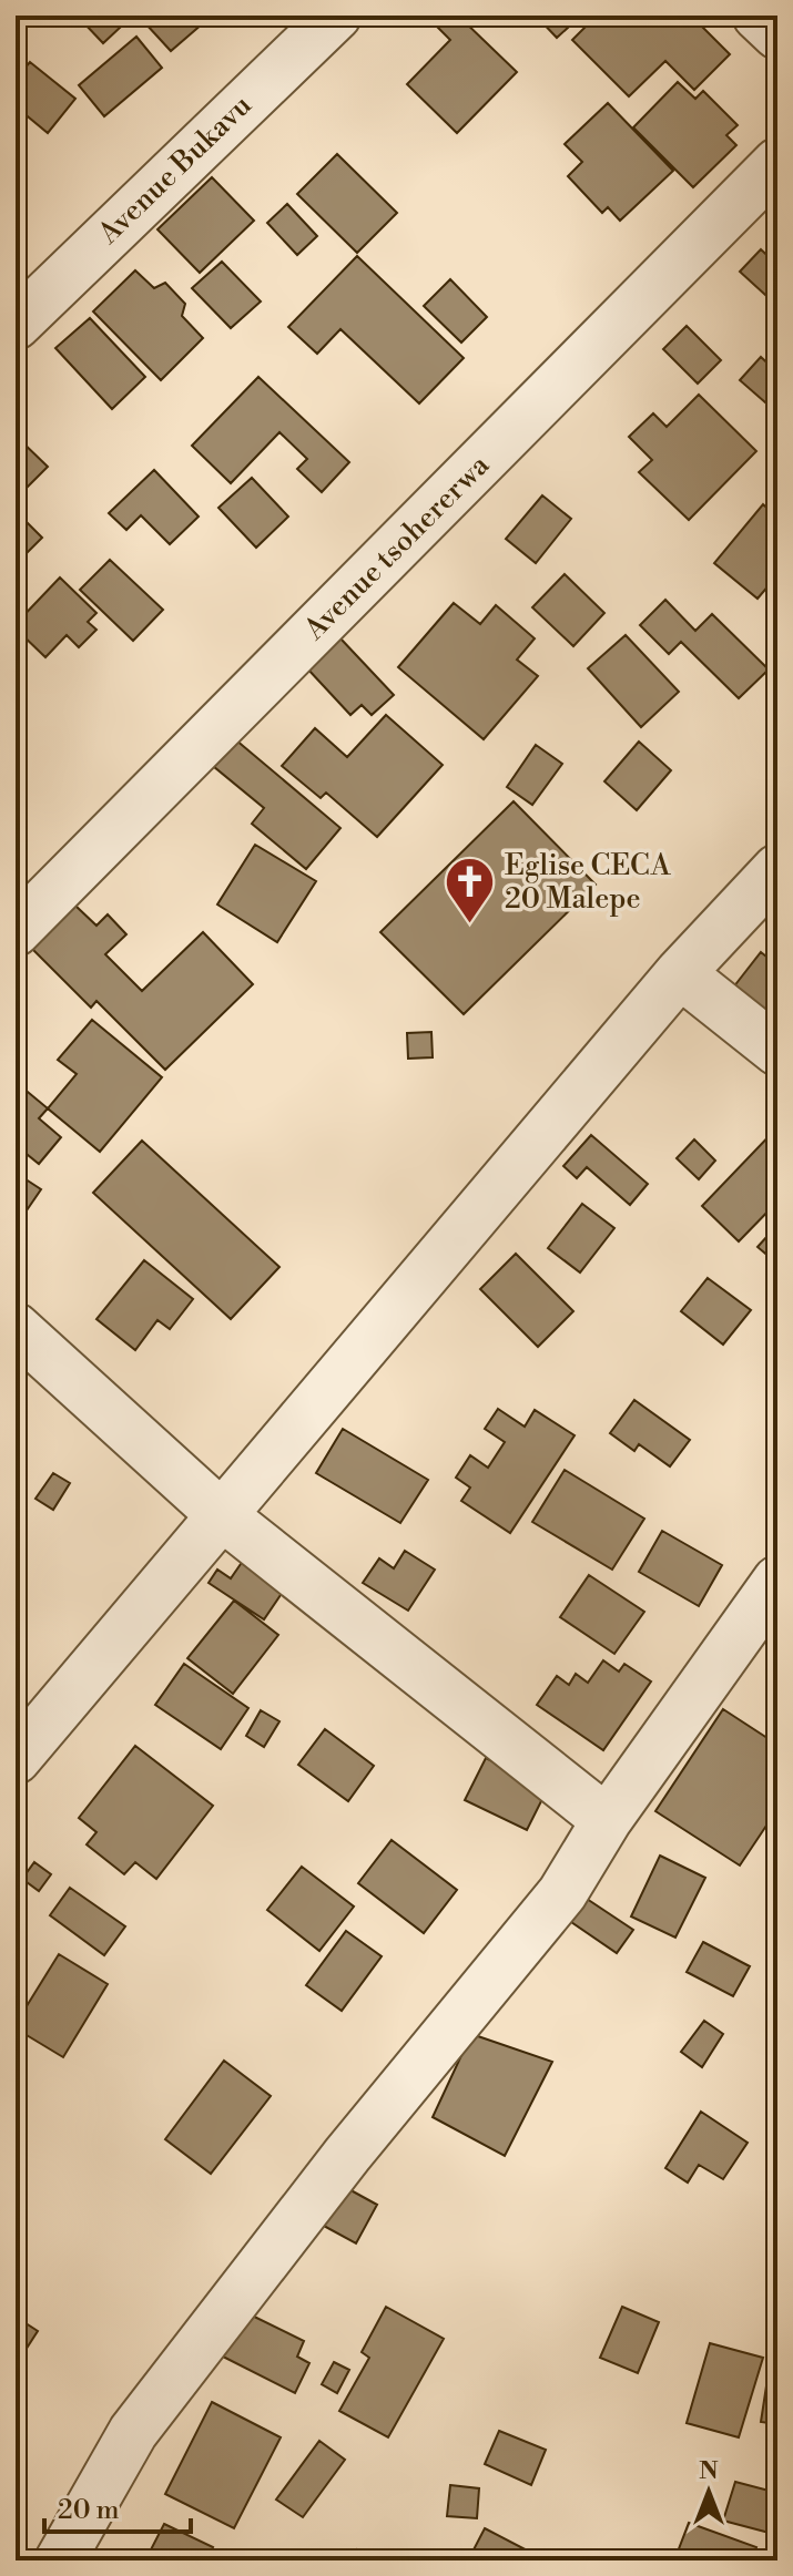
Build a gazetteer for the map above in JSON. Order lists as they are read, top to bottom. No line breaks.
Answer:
{"streets":{"street":["Avenue Bukavu","Avenue tsohererwa"]},"places":{"church":["Eglise CECA 20 Malepe"]},"scale_bar":"20 m","north":"top"}
